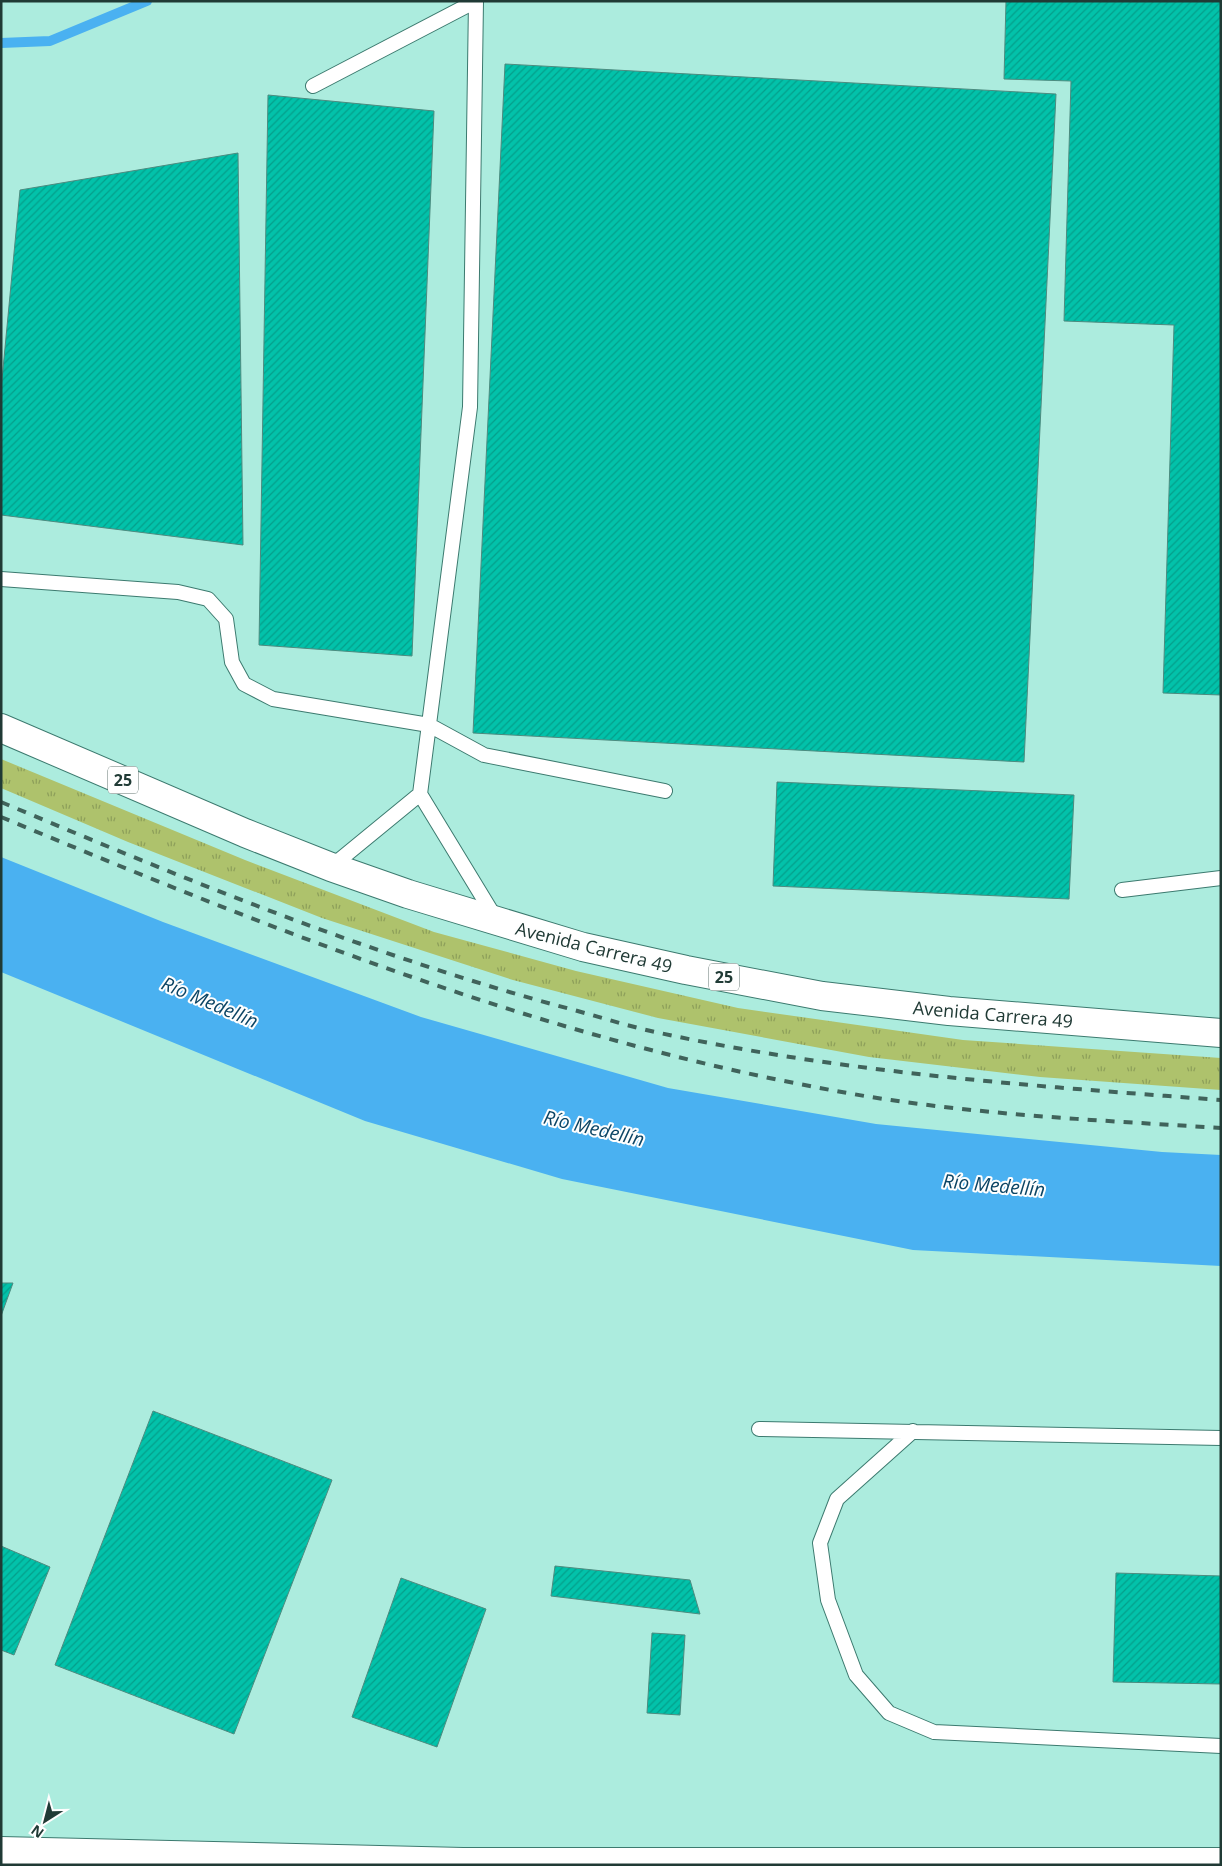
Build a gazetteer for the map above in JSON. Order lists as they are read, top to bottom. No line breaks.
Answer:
{"streets":{"highway":["25","Avenida Carrera 49"]},"water":["Río Medellín"],"north":"bottom left"}
